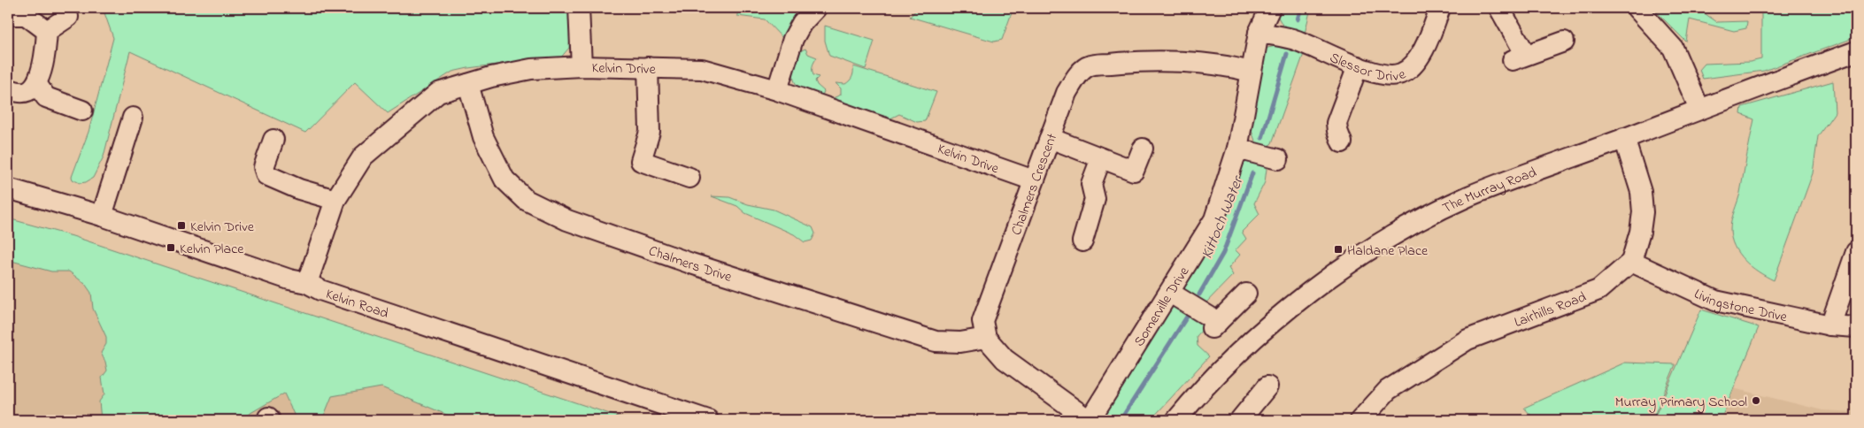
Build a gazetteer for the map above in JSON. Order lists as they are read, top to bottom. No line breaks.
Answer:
{"streets":{"street":["Slessor Drive","Kelvin Drive","Chalmers Crescent","The Murray Road","Chalmers Drive","Kelvin Road","Livingstone Drive","Somerville Drive","Lairhills Road"]},"crossings":[["Slessor Drive","Somerville Drive"],["Kelvin Drive","Chalmers Crescent"],["Kelvin Drive","Chalmers Drive"],["Kelvin Drive","Kelvin Road"],["Chalmers Crescent","Chalmers Drive"],["Chalmers Crescent","Somerville Drive"],["Livingstone Drive","Lairhills Road"]],"water":["Kittoch Water"],"places":{"transit":["Kelvin Drive","Kelvin Place","Haldane Place"],"other":["Murray Primary School"]}}
